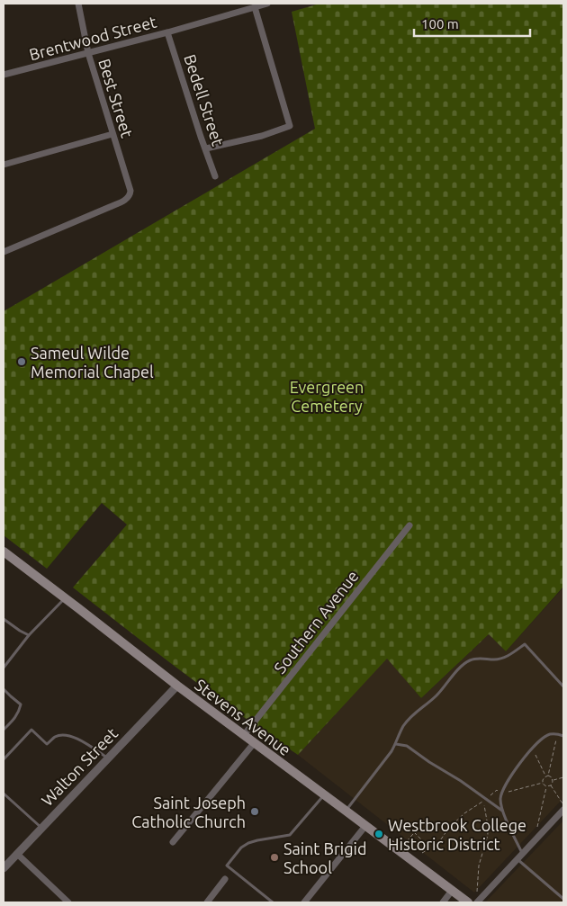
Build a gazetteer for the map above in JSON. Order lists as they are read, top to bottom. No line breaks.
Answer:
{"streets":{"main road":["Stevens Avenue"],"street":["Brentwood Street","Best Street","Bedell Street","Southern Avenue","Walton Street"]},"crossings":[["Brentwood Street","Best Street"],["Brentwood Street","Bedell Street"],["Southern Avenue","Stevens Avenue"],["Stevens Avenue","Walton Street"]],"parks":["Evergreen Cemetery"],"places":["Sameul Wilde Memorial Chapel","Saint Joseph Catholic Church","Westbrook College Historic District","Saint Brigid School"],"scale_bar":"100 m"}
